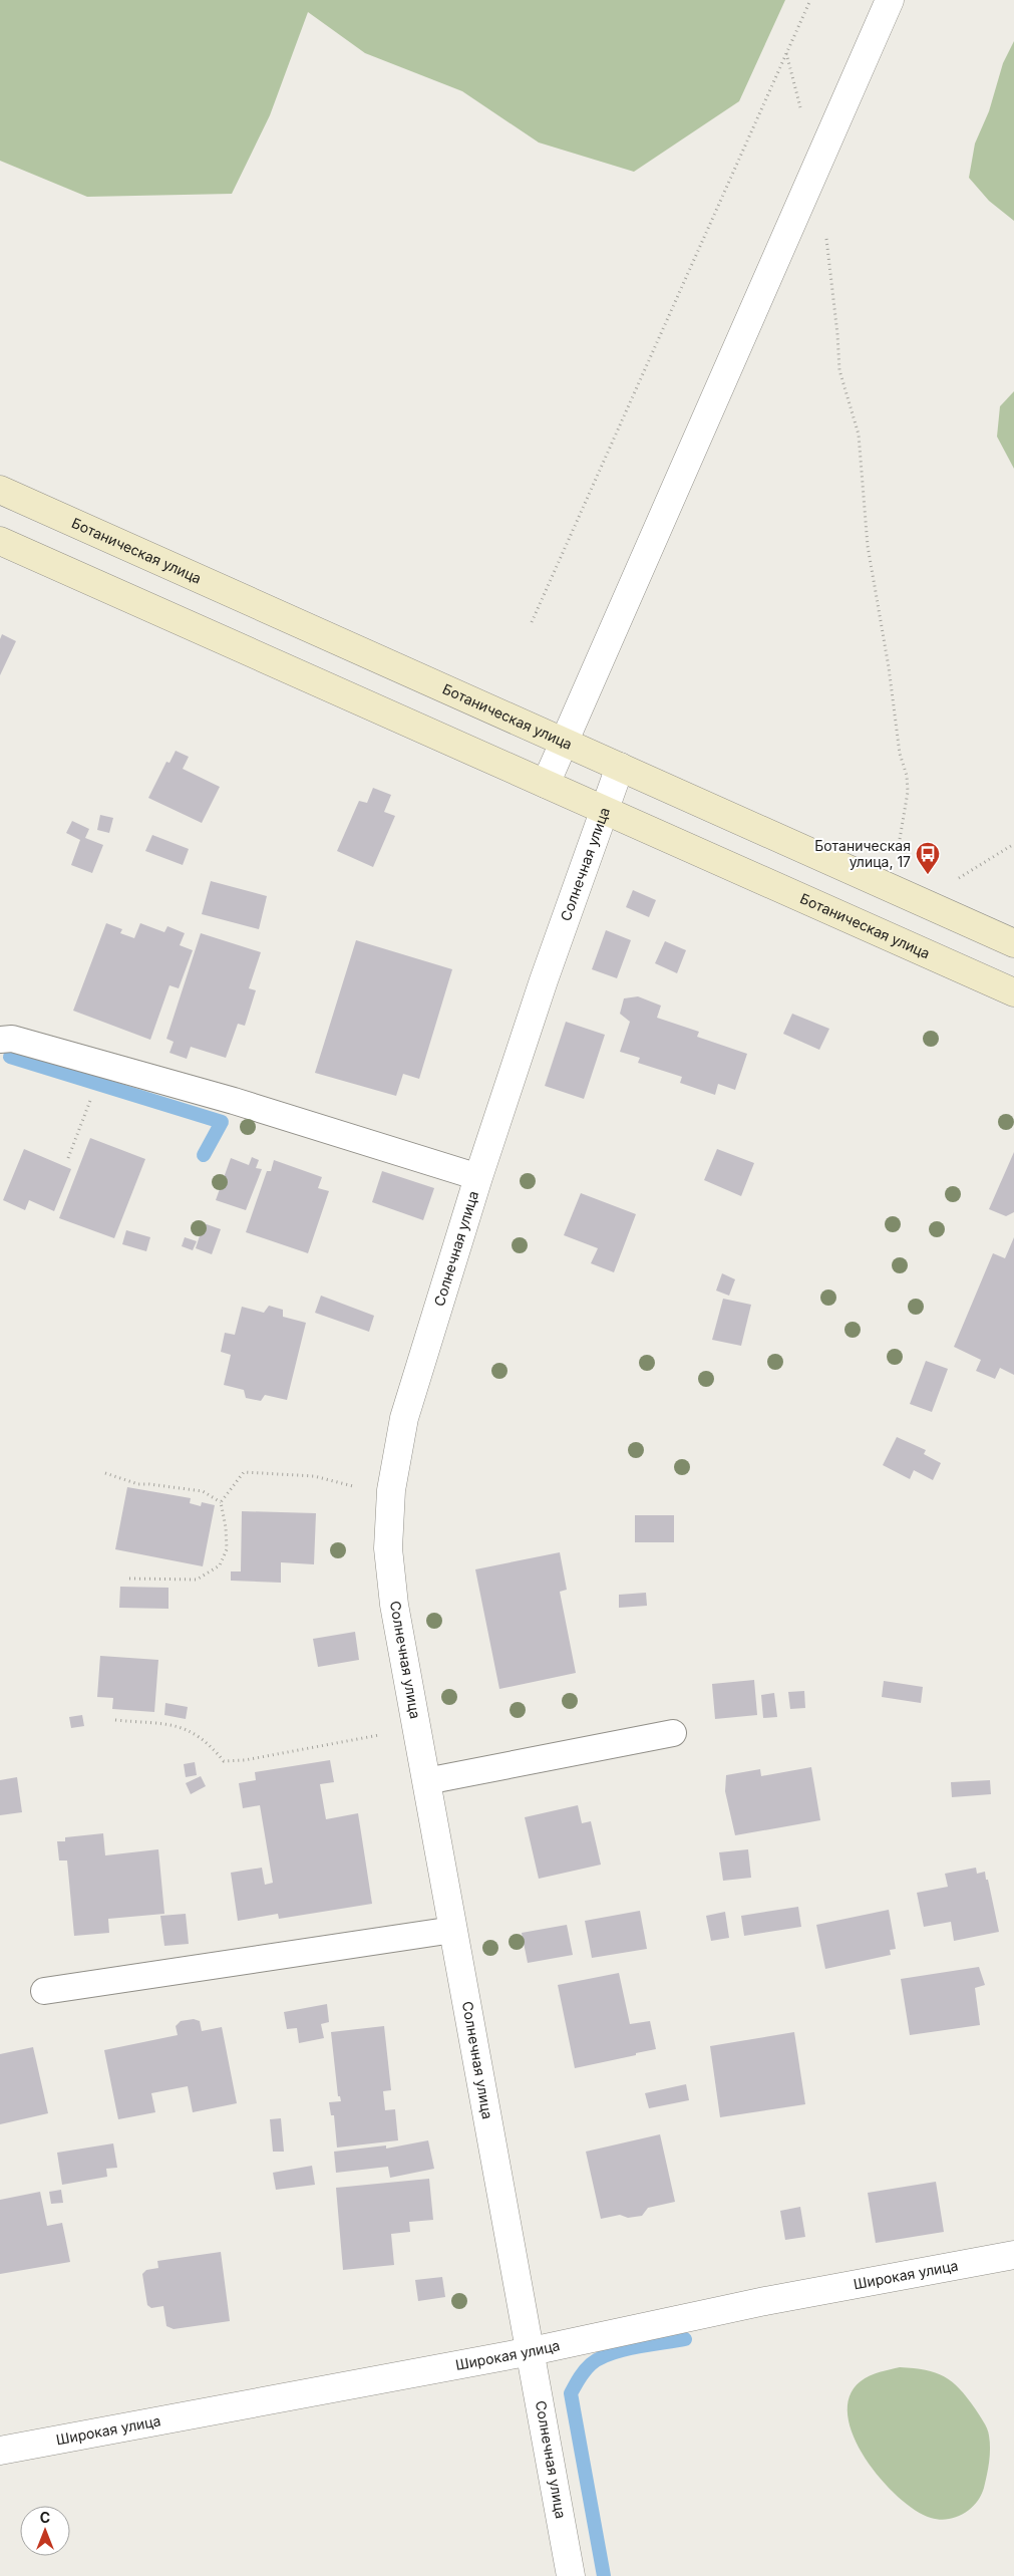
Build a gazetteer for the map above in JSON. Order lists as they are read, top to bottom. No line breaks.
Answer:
{"streets":{"street":["Ботаническая улица","Солнечная улица","Широкая улица"]},"crossings":[["Ботаническая улица","Солнечная улица"],["Солнечная улица","Широкая улица"]],"places":{"bus stop":["Ботаническая улица, 17"]},"north":"top"}
